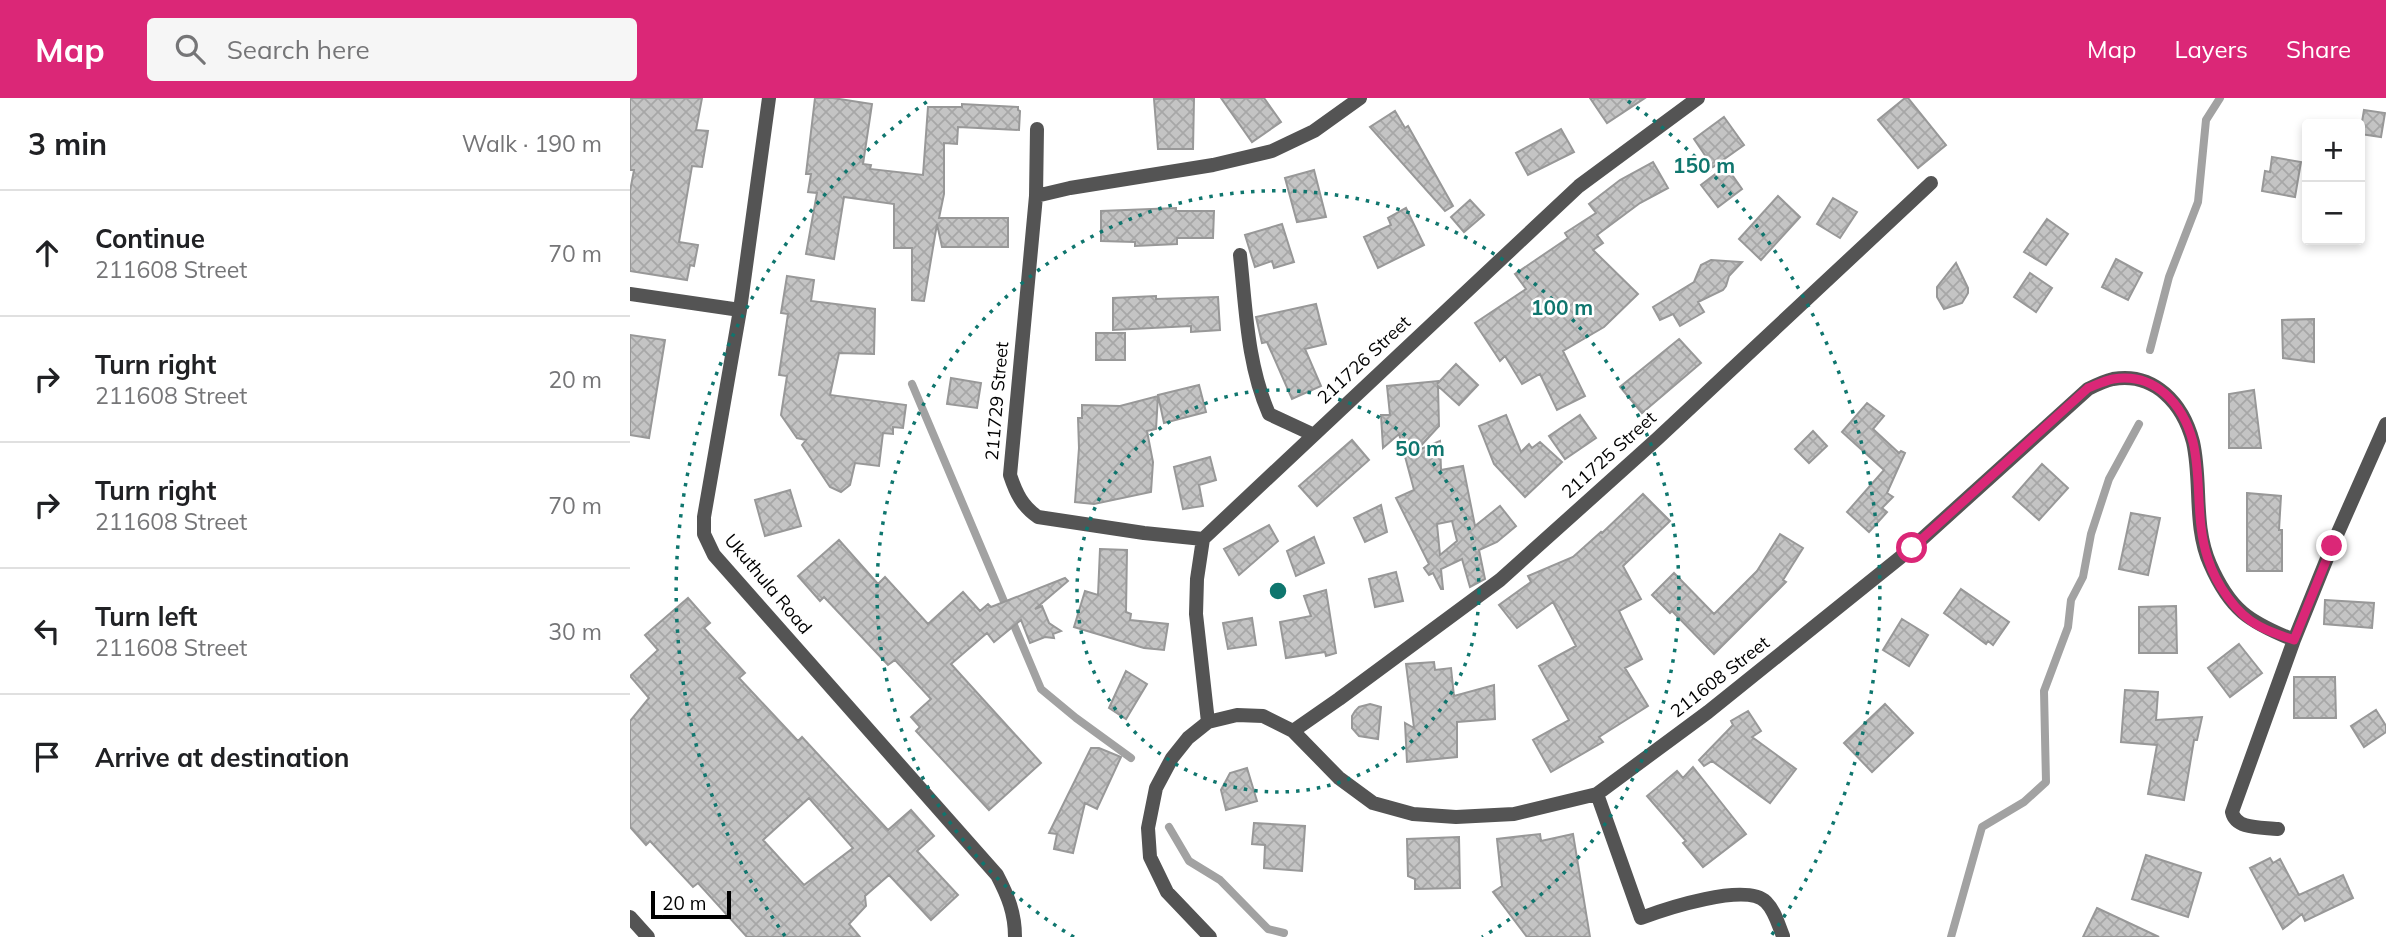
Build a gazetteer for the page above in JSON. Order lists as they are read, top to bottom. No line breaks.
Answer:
{"streets":{"street":["211726 Street","211729 Street","211725 Street","Ukuthula Road","211608 Street"]},"crossings":[["211726 Street","211729 Street"],["211725 Street","211608 Street"]],"scale_bar":"20 m","page":{"header":"Map","search":"Search here","nav":["Map","Layers","Share"],"heading":["3 min","Walk · 190 m"],"map_buttons":["+","−"],"list":[["Continue","211608 Street","70 m"],["Turn right","211608 Street","20 m"],["Turn right","211608 Street","70 m"],["Turn left","211608 Street","30 m"],"Arrive at destination"],"scale":"20 m"},"rings":["150 m","100 m","50 m"]}
